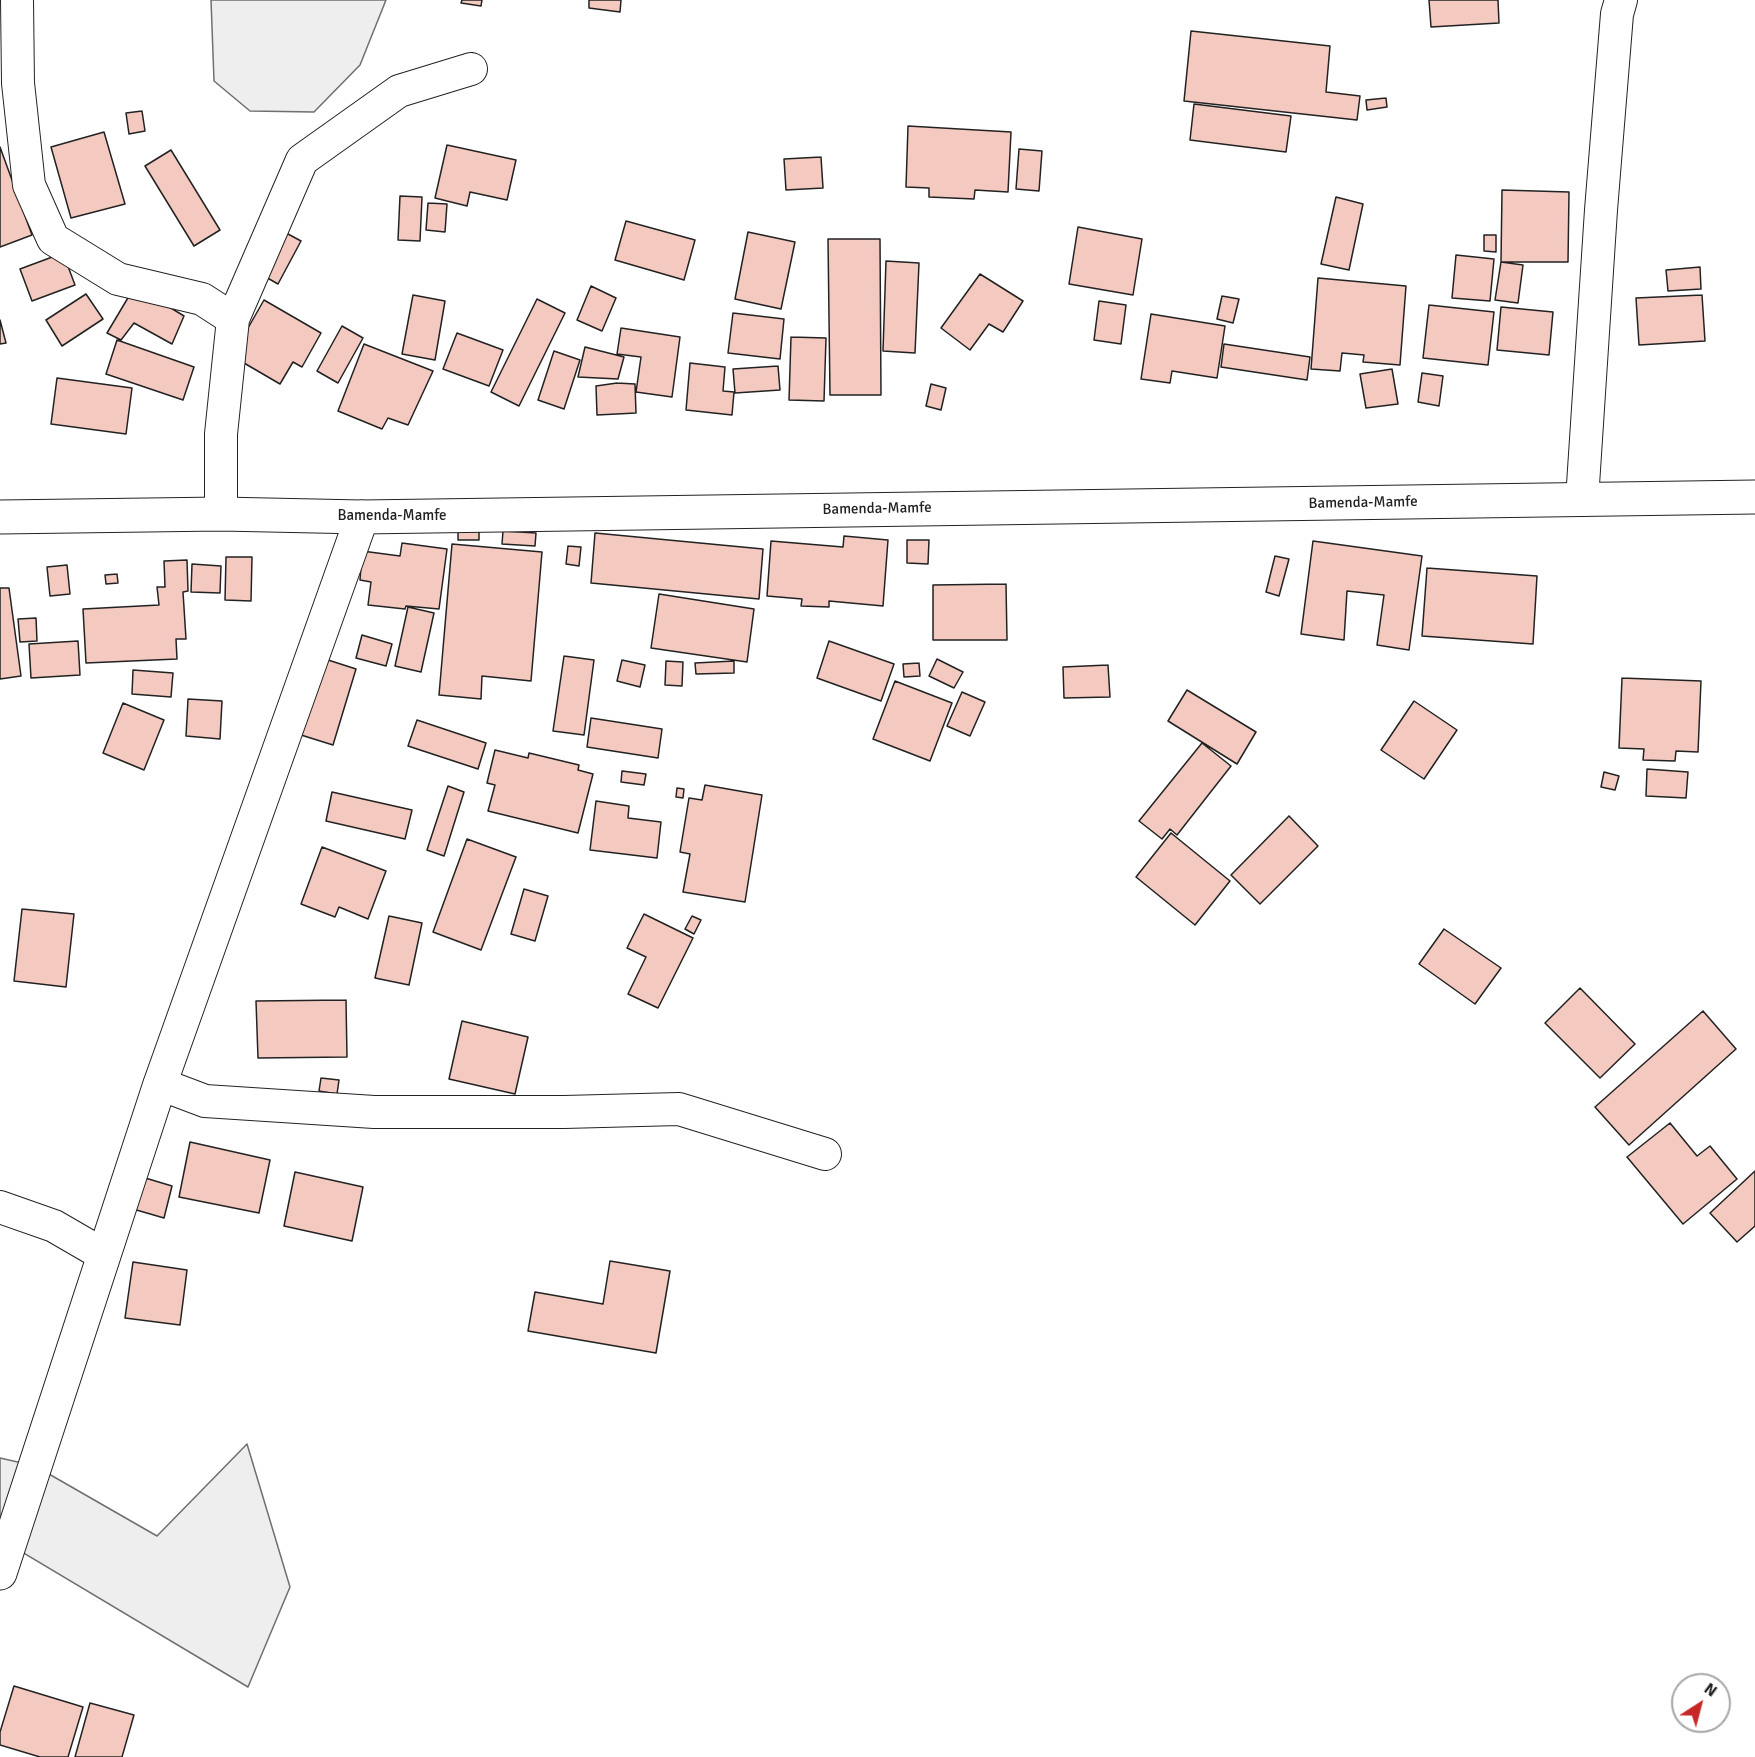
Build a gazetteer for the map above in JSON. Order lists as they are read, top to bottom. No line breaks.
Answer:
{"streets":{"main road":["Bamenda-Mamfe"]},"north":"top right"}
